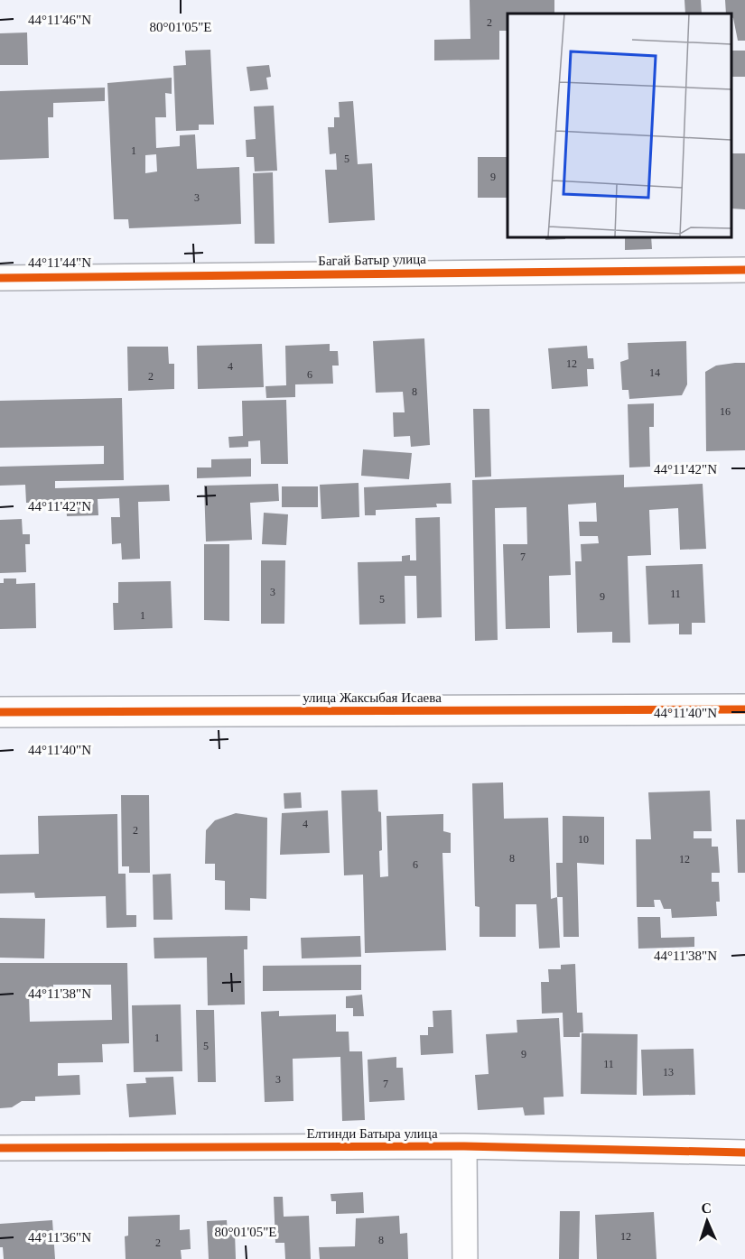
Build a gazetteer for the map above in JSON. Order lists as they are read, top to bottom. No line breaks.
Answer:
{"streets":{"street":["Багай Батыр улица","улица Жаксыбая Исаева","Елтинди Батыра улица"]},"house_numbers":["2","1","5","9","3","12","4","14","6","2","8","16","7","3","11","9","5","1","4","2","10","8","12","6","1","5","9","11","13","3","7","12","8","2"],"north":"top","coordinates":["44°11'46\"N","80°01'05\"E","44°11'44\"N","44°11'42\"N","44°11'40\"N","44°11'38\"N","44°11'36\"N"]}
